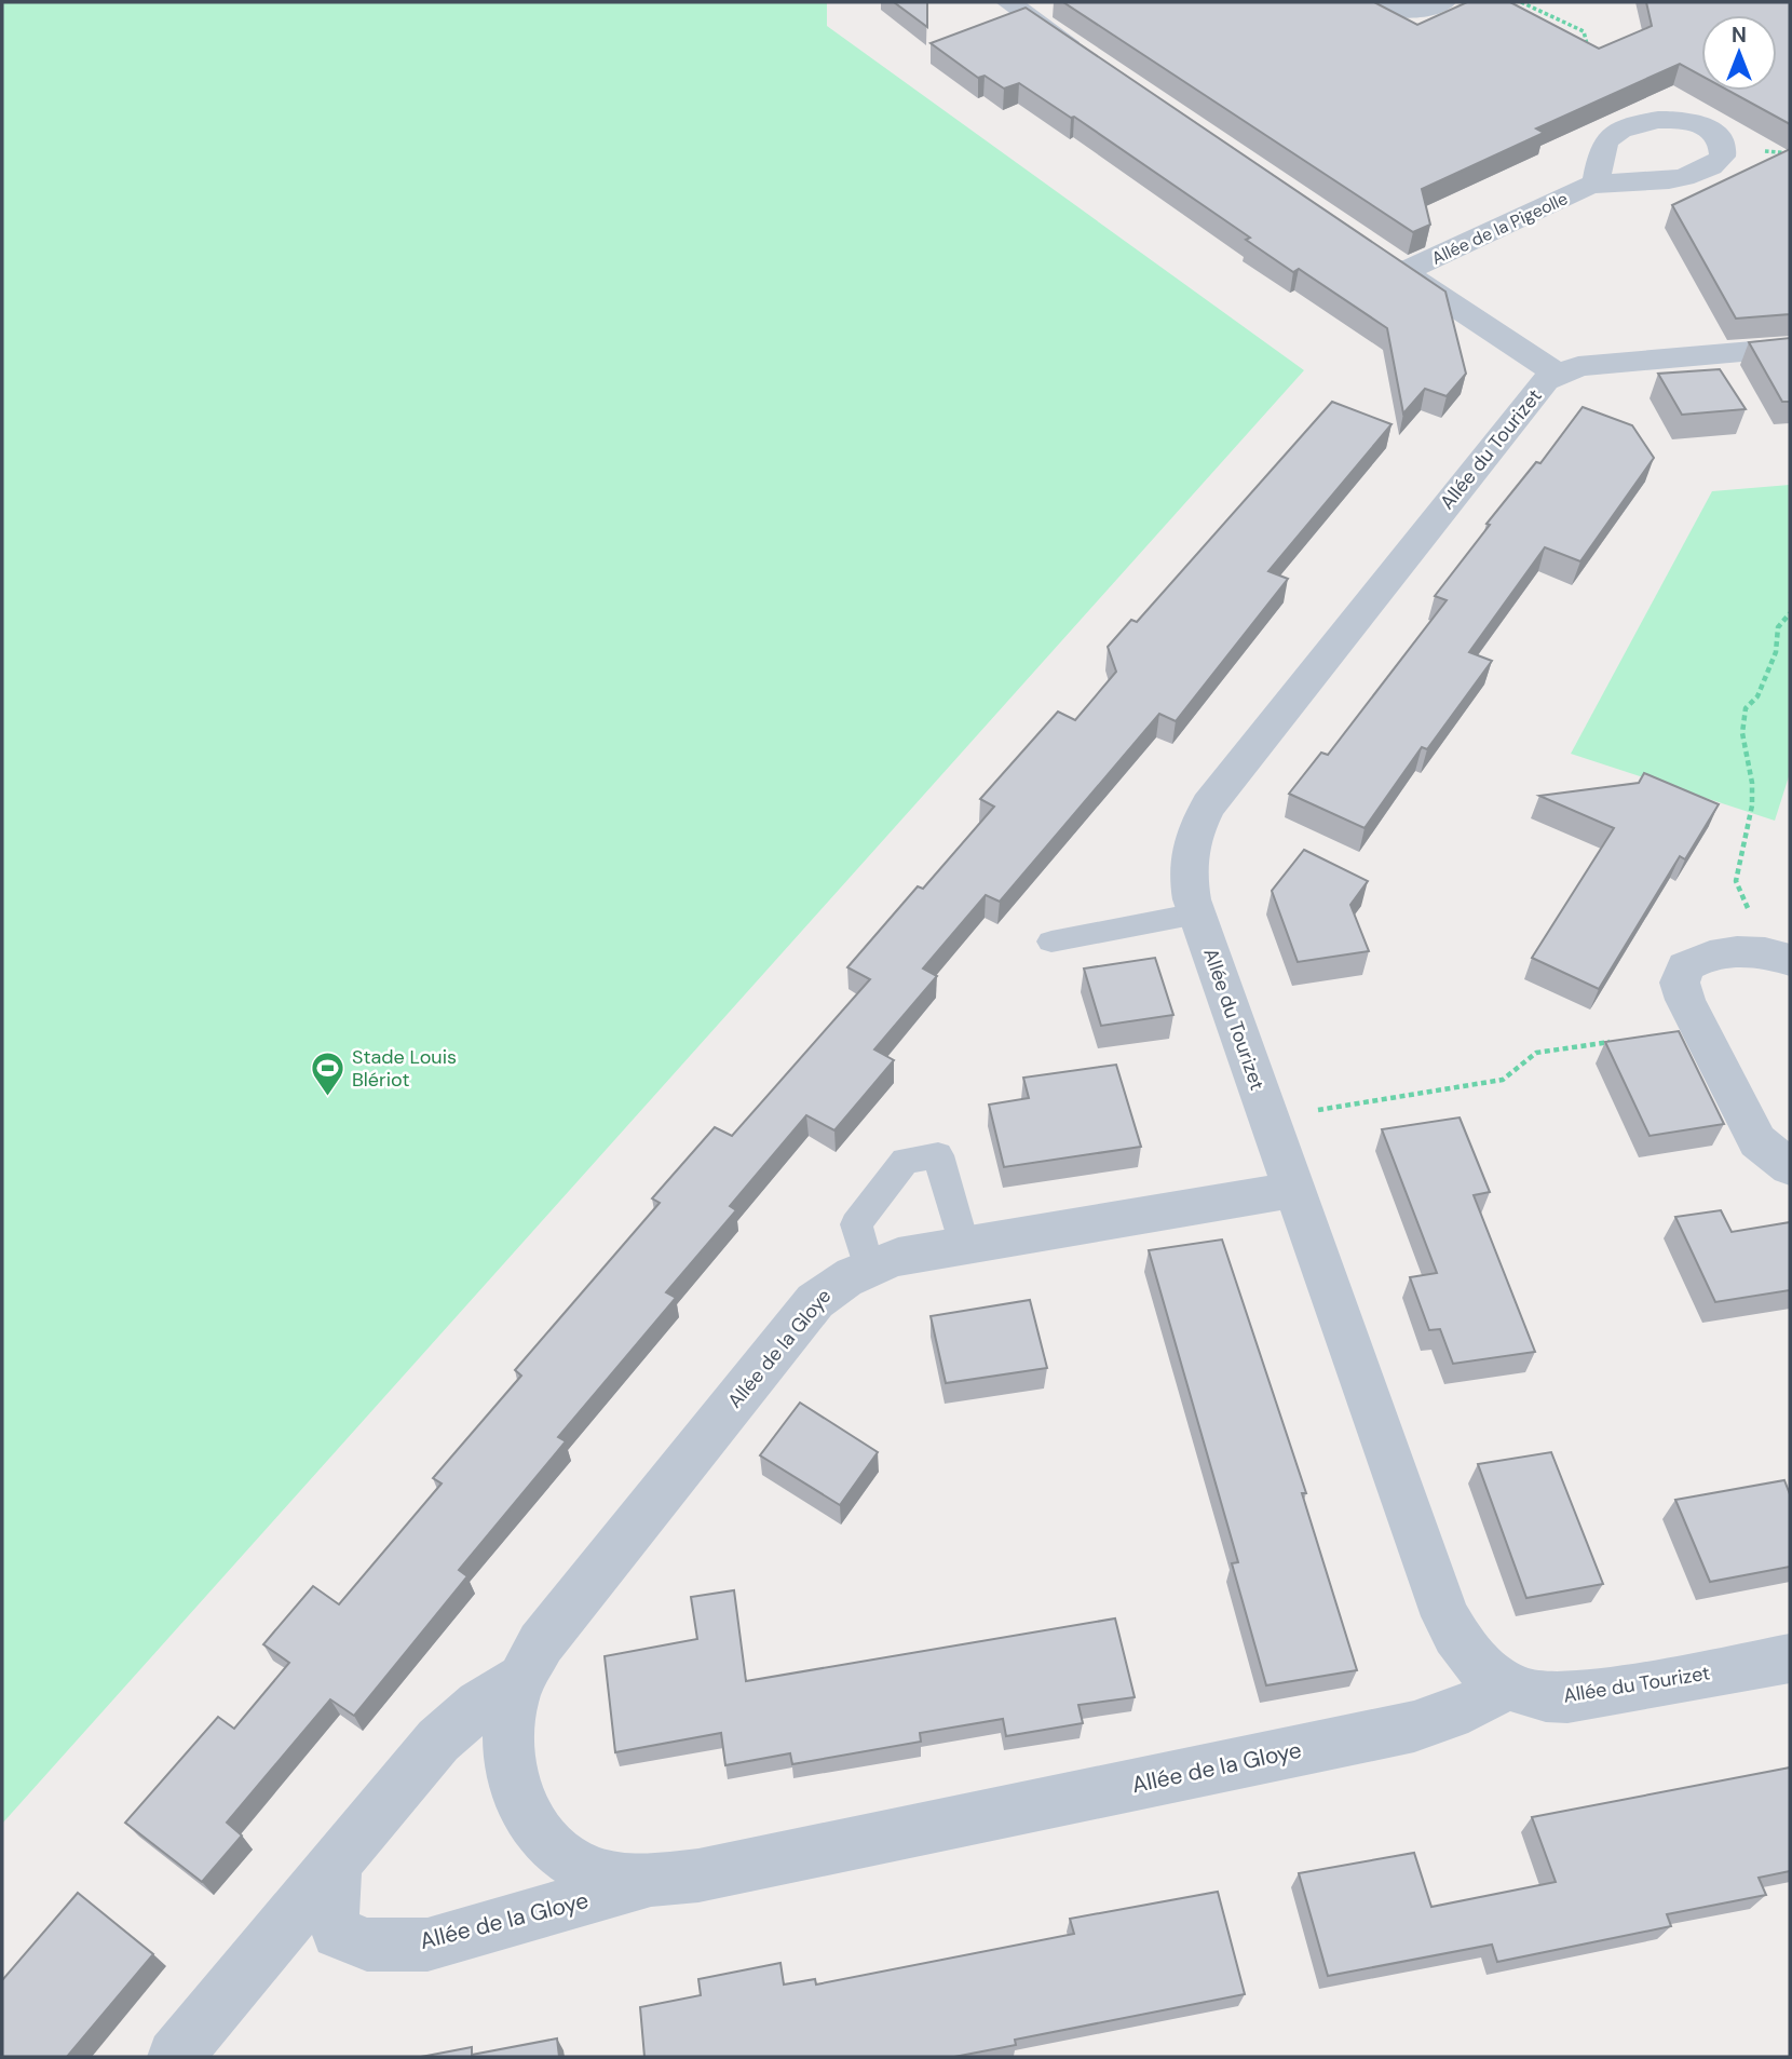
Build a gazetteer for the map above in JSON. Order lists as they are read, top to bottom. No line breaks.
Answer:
{"streets":{"street":["Allée de la Pigeolle","Allée du Tourizet","Allée de la Gloye"]},"crossings":[["Allée du Tourizet","Allée de la Gloye"]],"places":{"sports":["Stade Louis Blériot"]},"north":"top"}
